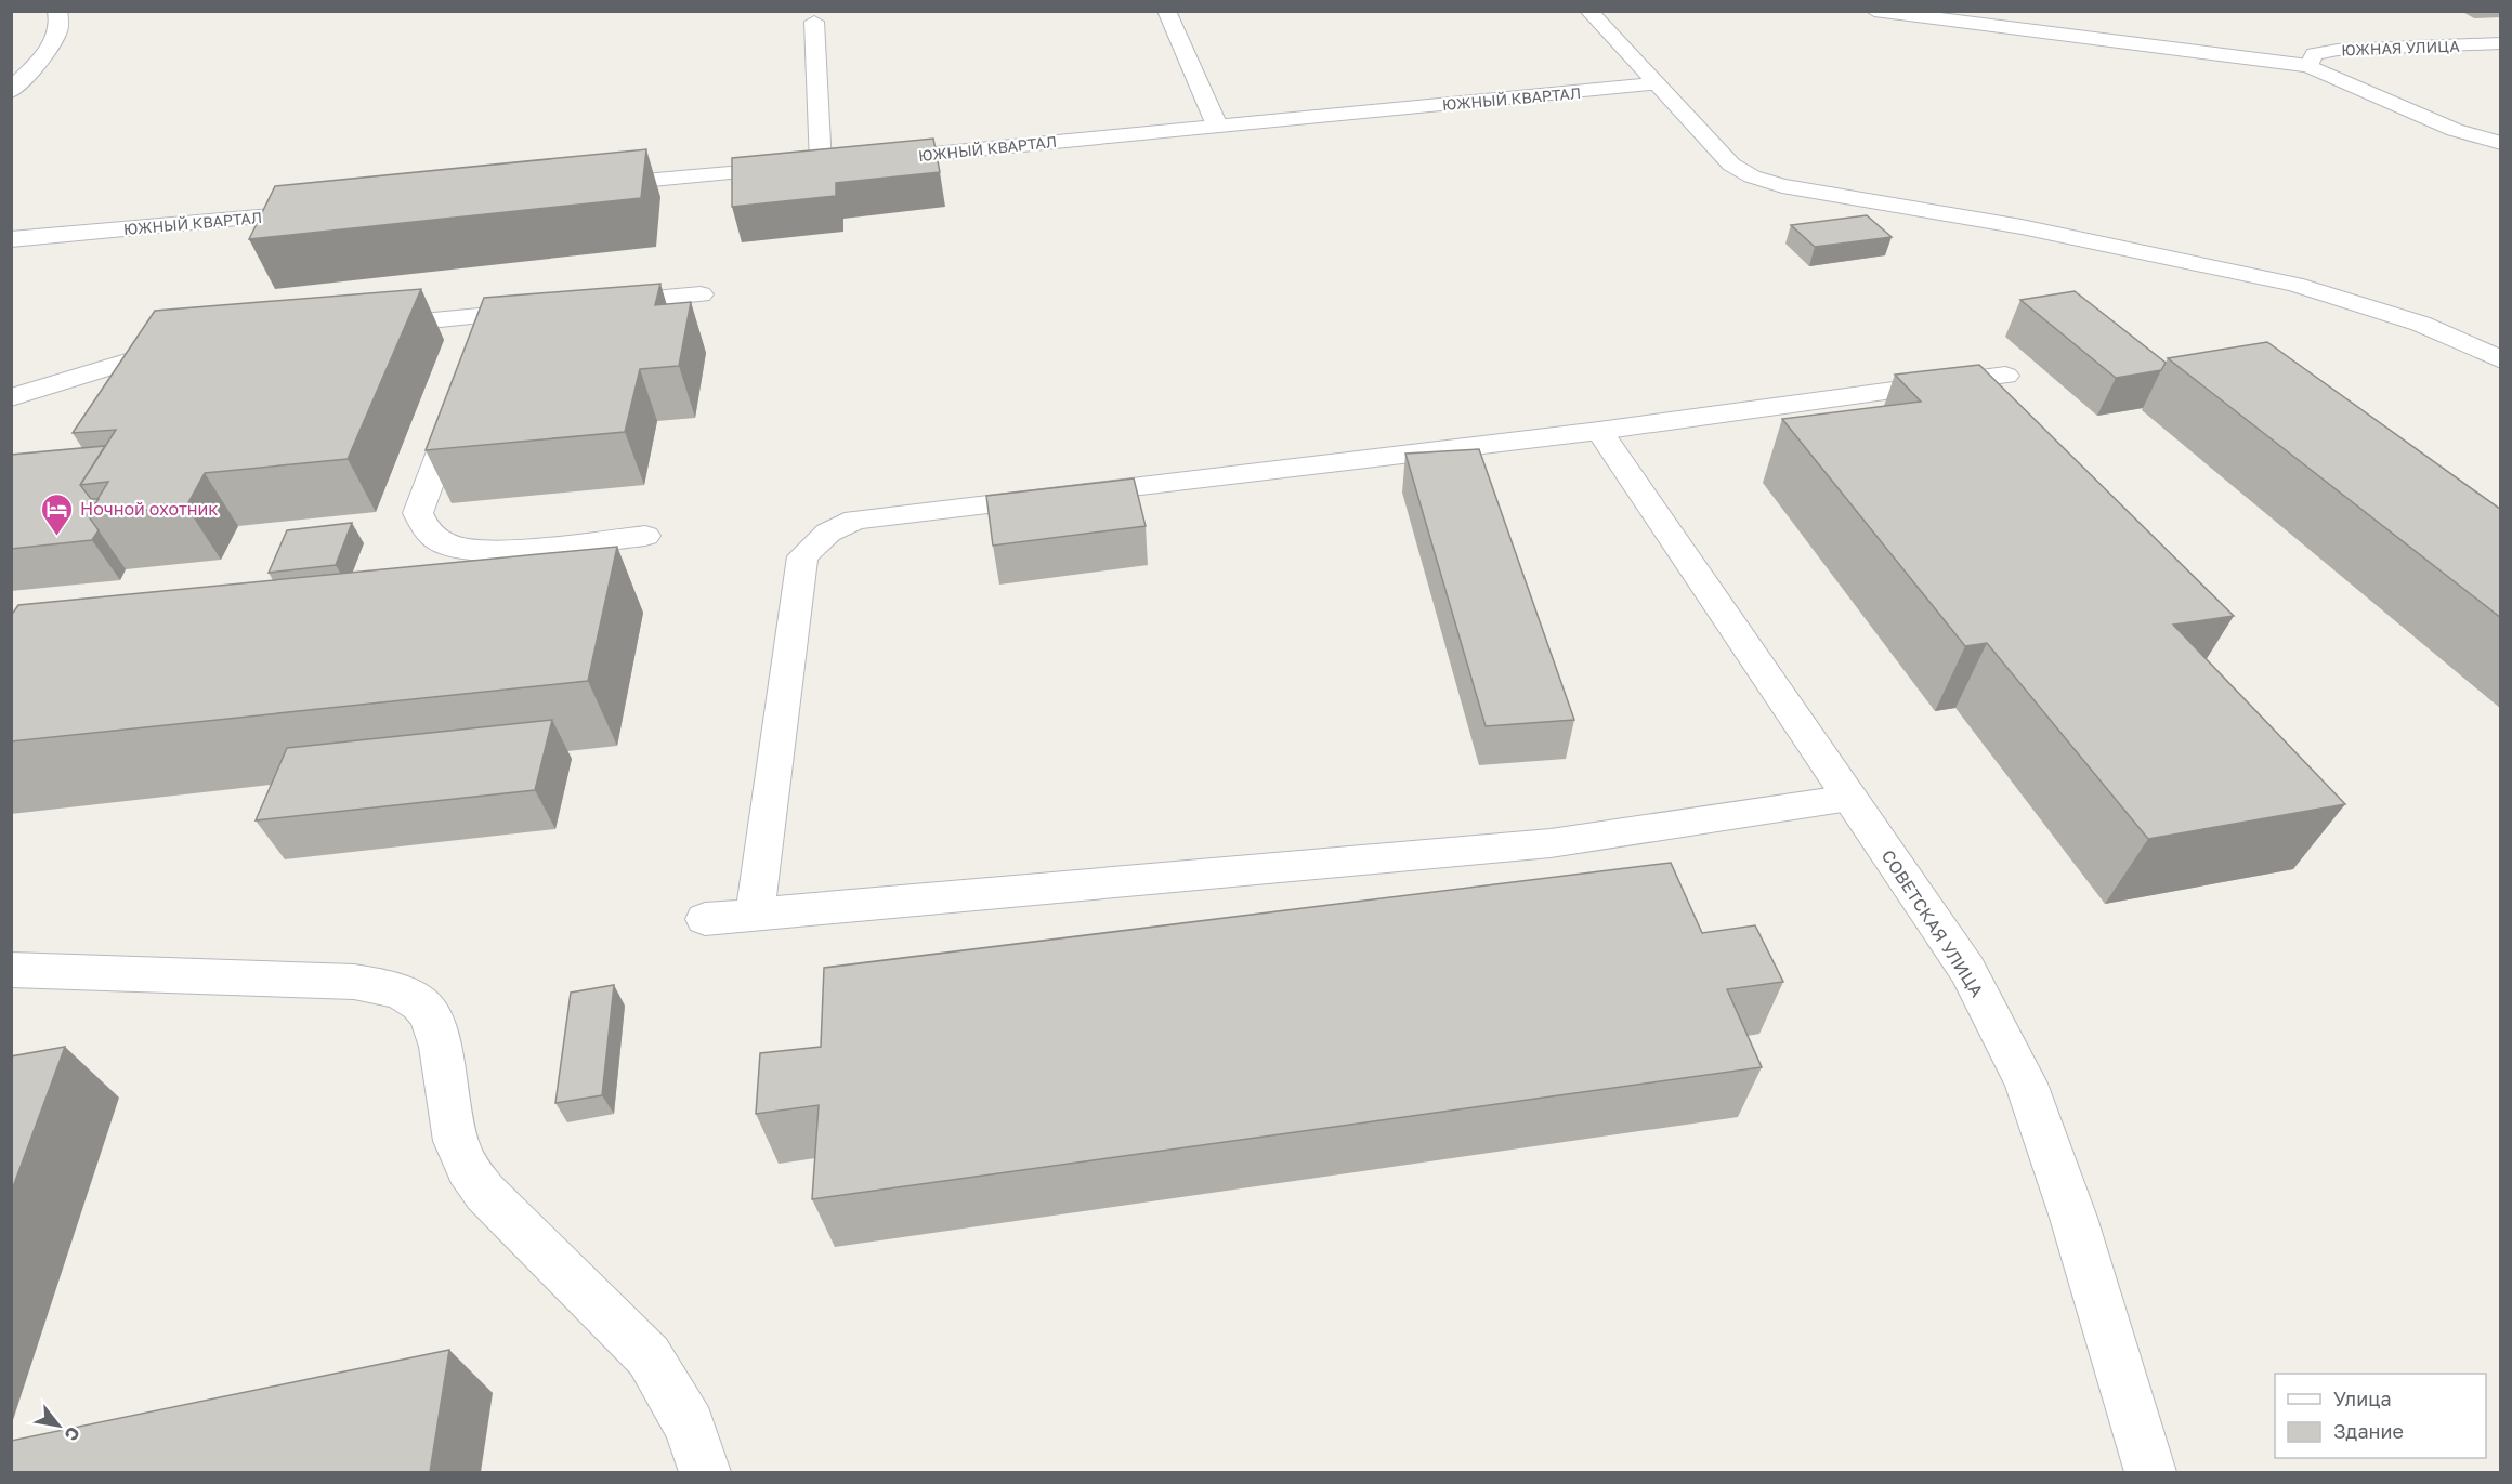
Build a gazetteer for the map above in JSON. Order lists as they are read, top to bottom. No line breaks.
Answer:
{"streets":{"street":["ЮЖНАЯ УЛИЦА","ЮЖНЫЙ КВАРТАЛ","СОВЕТСКАЯ УЛИЦА"]},"places":{"hotel":["Ночной охотник"]},"legend":["Улица","Здание"],"north":"bottom right"}
